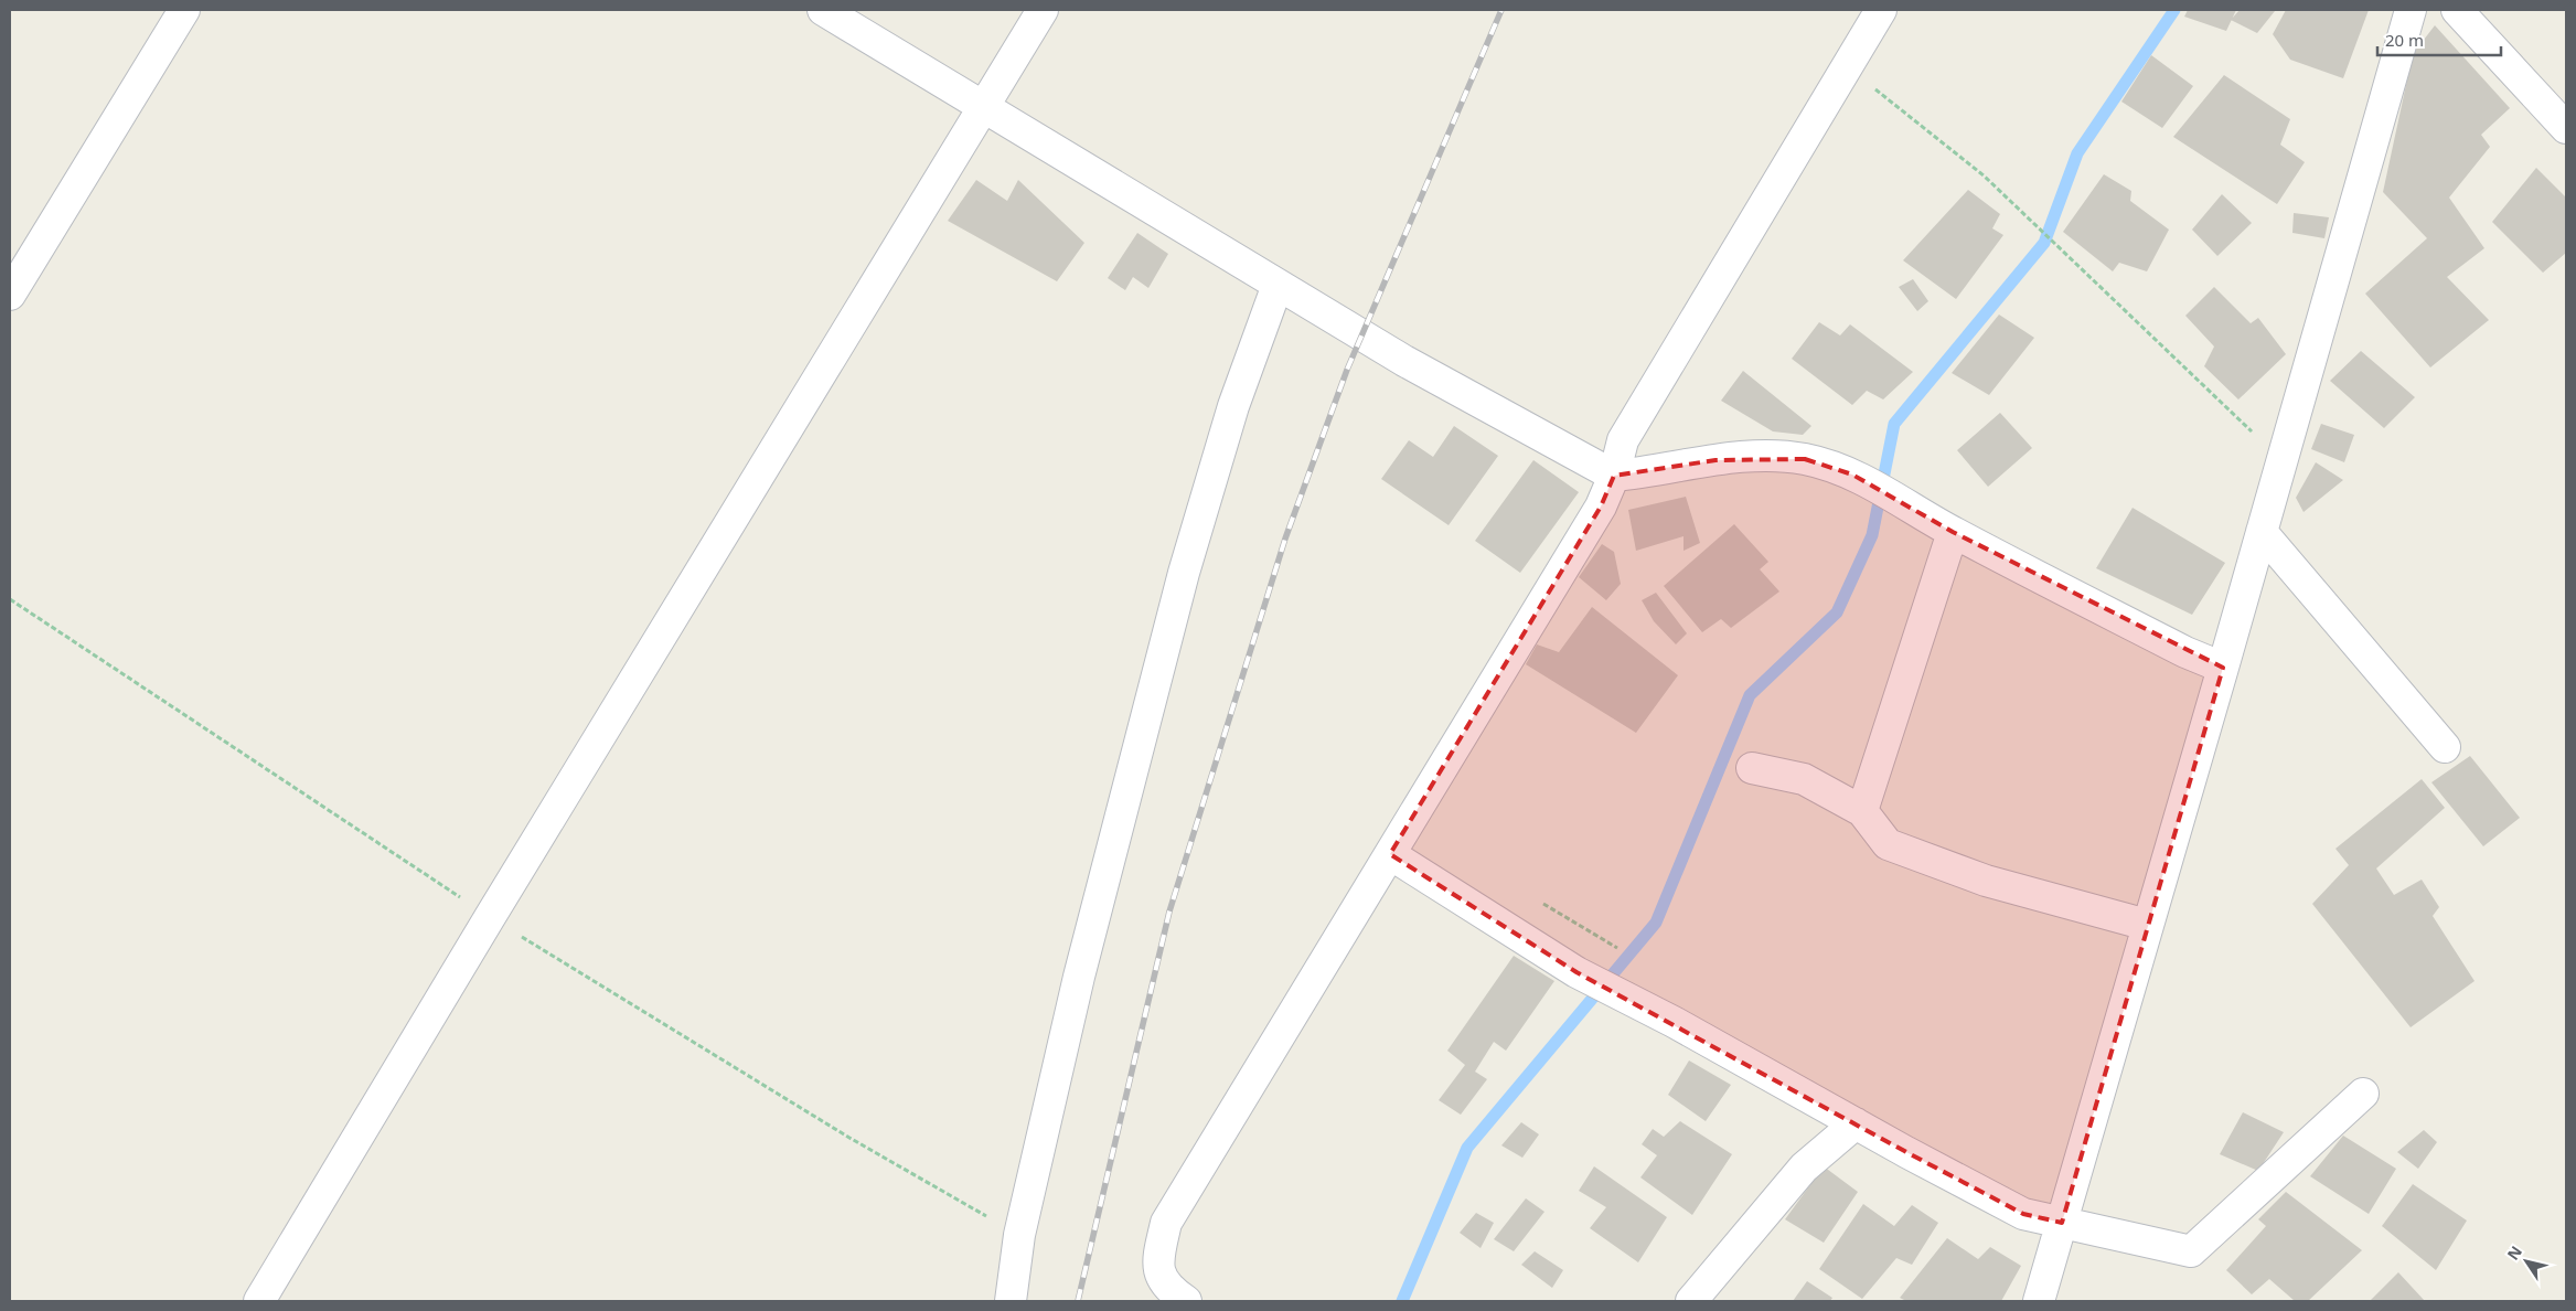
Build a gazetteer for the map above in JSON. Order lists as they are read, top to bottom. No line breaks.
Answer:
{"scale_bar":"20 m","north":"top left"}
